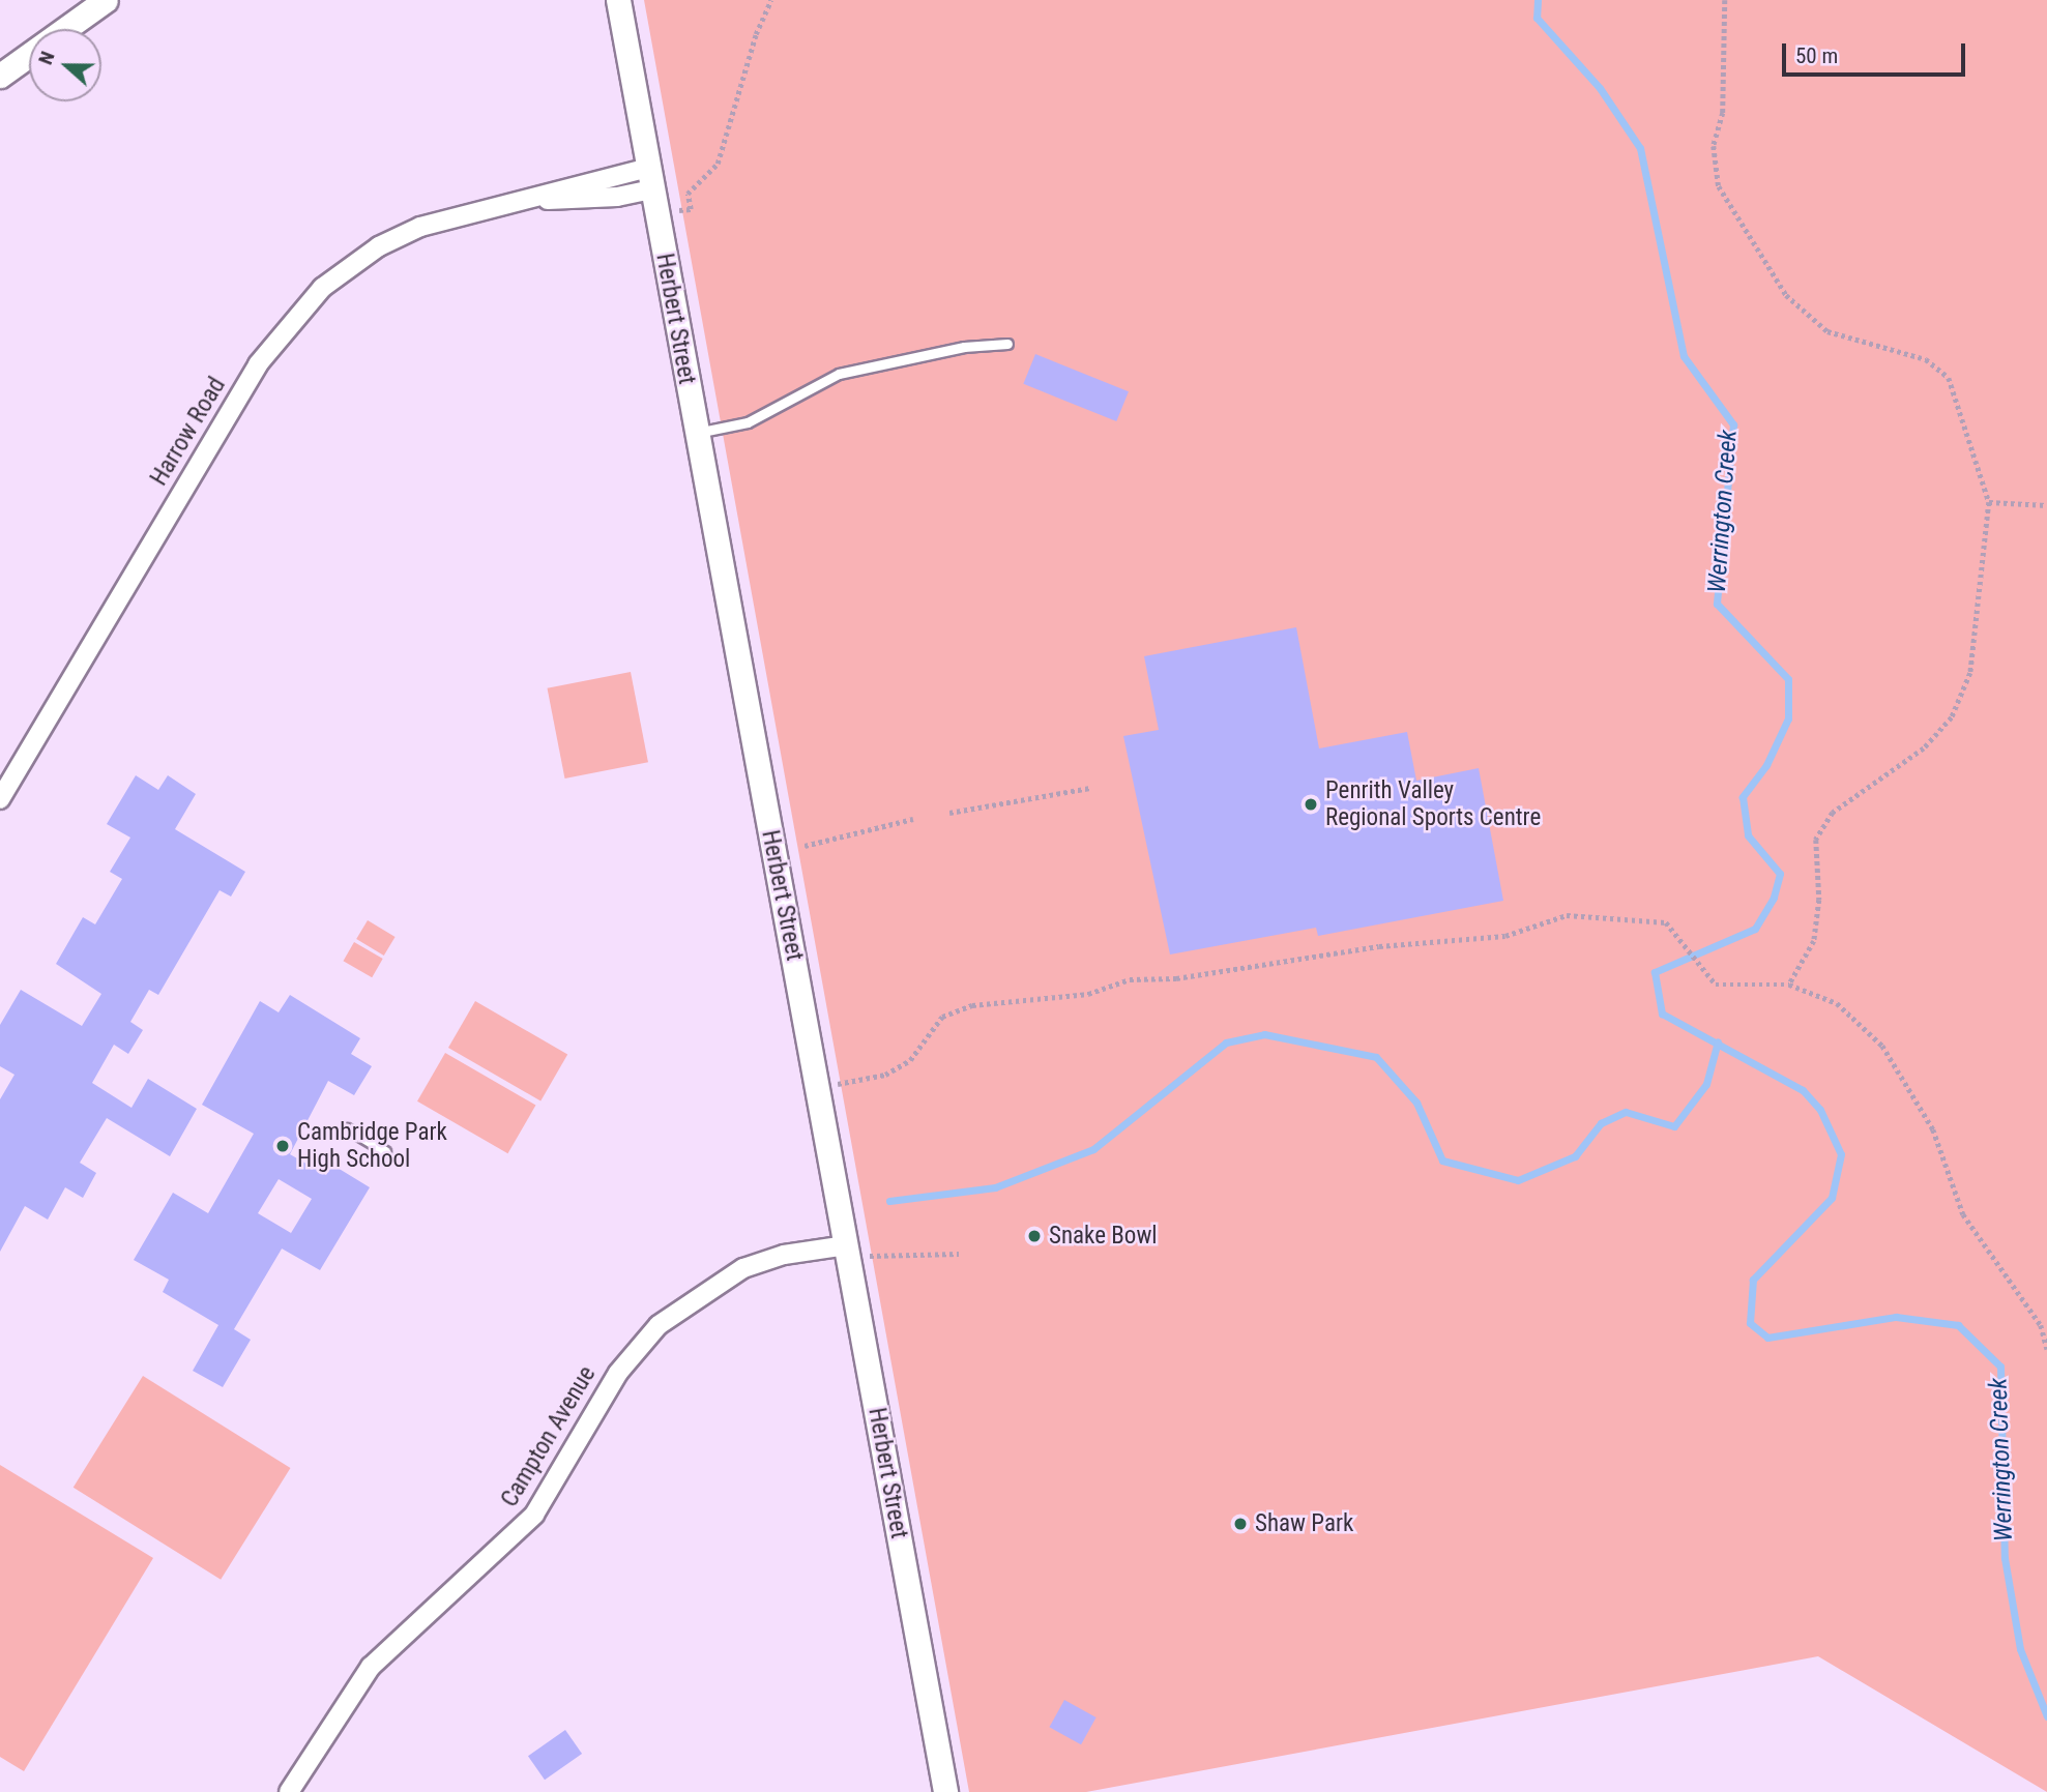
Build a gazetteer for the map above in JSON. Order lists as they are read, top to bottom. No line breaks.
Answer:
{"streets":{"street":["Herbert Street","Harrow Road","Campton Avenue"]},"crossings":[["Herbert Street","Harrow Road"],["Herbert Street","Campton Avenue"]],"water":["Werrington Creek"],"places":["Penrith Valley Regional Sports Centre","Cambridge Park High School","Snake Bowl","Shaw Park"],"scale_bar":"50 m","north":"left"}
